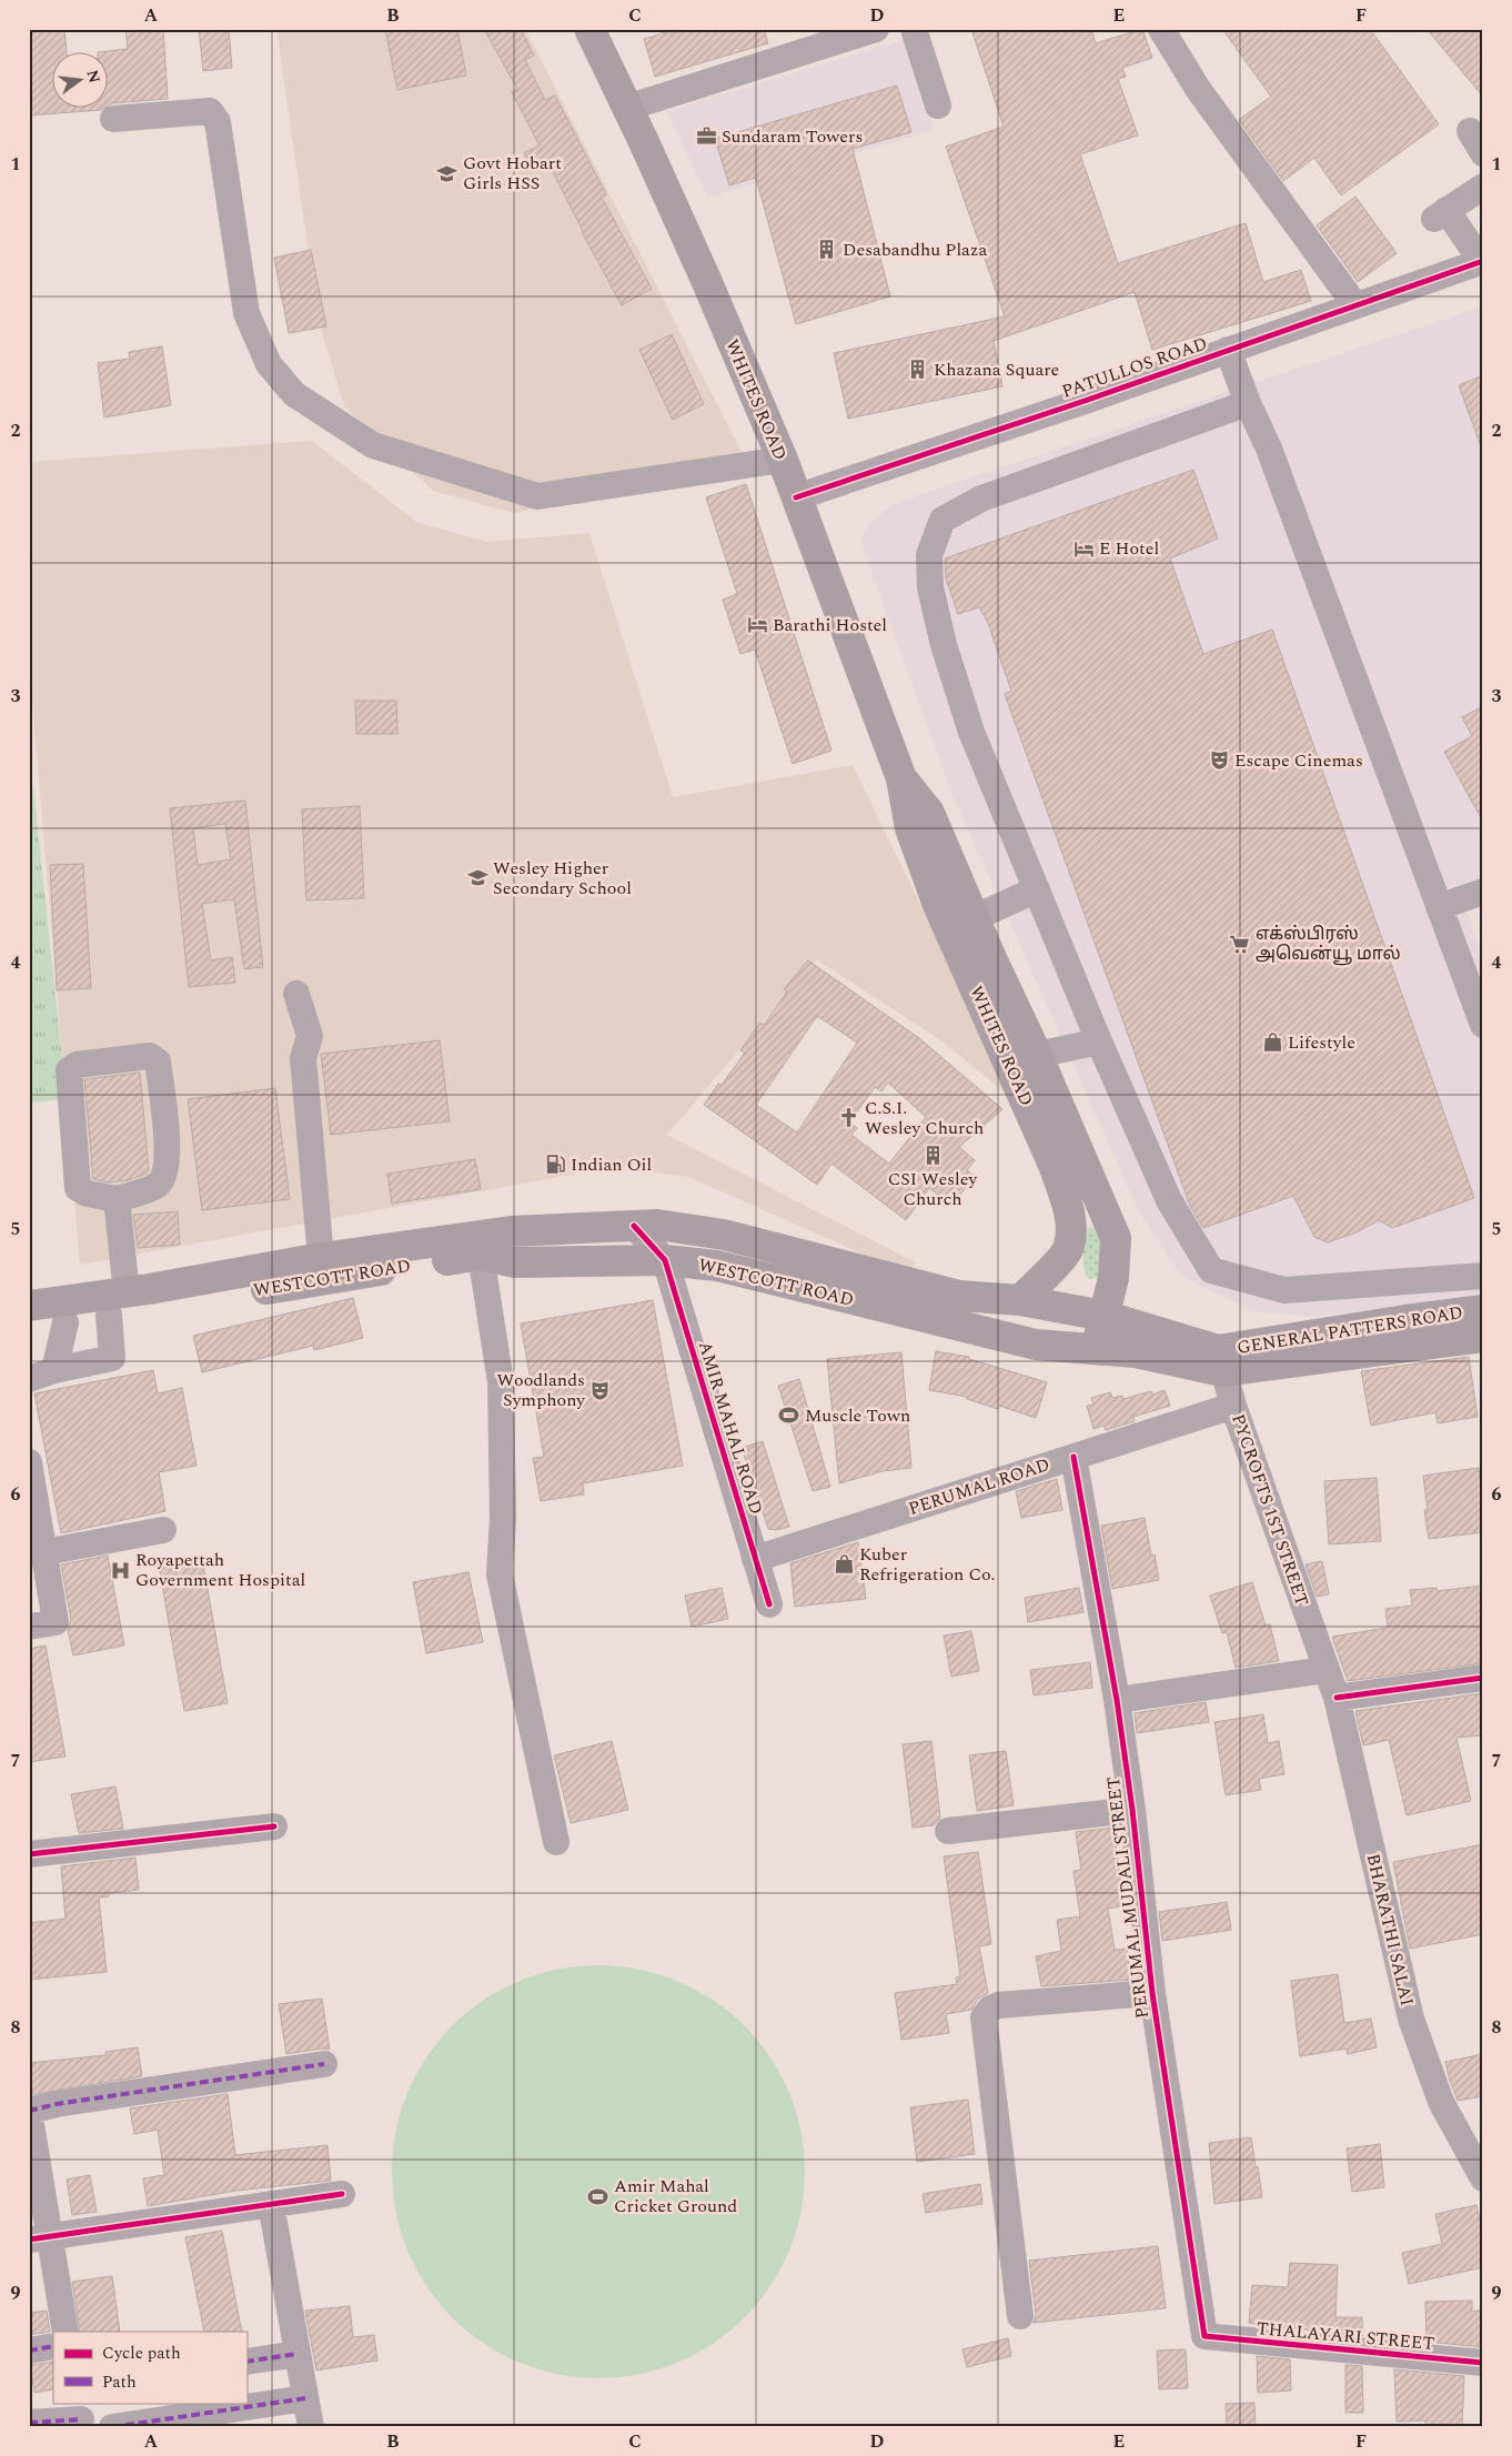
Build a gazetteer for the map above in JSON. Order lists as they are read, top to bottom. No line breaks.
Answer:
{"streets":{"main road":["WHITES ROAD","WESTCOTT ROAD","GENERAL PATTERS ROAD"],"street":["PATULLOS ROAD","AMIR MAHAL ROAD","PERUMAL ROAD","PYCROFTS 1ST STREET","PERUMAL MUDALI STREET","BHARATHI SALAI","THALAYARI STREET"]},"crossings":[["PATULLOS ROAD","WHITES ROAD"],["WHITES ROAD","WESTCOTT ROAD"],["WESTCOTT ROAD","GENERAL PATTERS ROAD"],["WESTCOTT ROAD","AMIR MAHAL ROAD"],["WESTCOTT ROAD","PYCROFTS 1ST STREET"],["GENERAL PATTERS ROAD","PYCROFTS 1ST STREET"],["AMIR MAHAL ROAD","PERUMAL ROAD"],["PERUMAL ROAD","PYCROFTS 1ST STREET"],["PERUMAL ROAD","PERUMAL MUDALI STREET"],["PYCROFTS 1ST STREET","BHARATHI SALAI"],["PERUMAL MUDALI STREET","THALAYARI STREET"]],"places":{"office":["Sundaram Towers"],"school or university":["Govt Hobart Girls HSS","Wesley Higher Secondary School"],"building":["Desabandhu Plaza","Khazana Square","CSI Wesley Church"],"hotel":["E Hotel","Barathi Hostel"],"theatre":["Escape Cinemas","Woodlands Symphony"],"supermarket":["எக்ஸ்பிரஸ் அவென்யூ மால்"],"shop":["Lifestyle","Kuber Refrigeration Co."],"church":["C.S.I. Wesley Church"],"fuel station":["Indian Oil"],"sports":["Muscle Town","Amir Mahal Cricket Ground"],"hospital":["Royapettah Government Hospital"]},"legend":["Cycle path","Path"],"north":"right","grid":{"columns":["A","B","C","D","E","F"],"rows":["1","2","3","4","5","6","7","8","9"]}}
